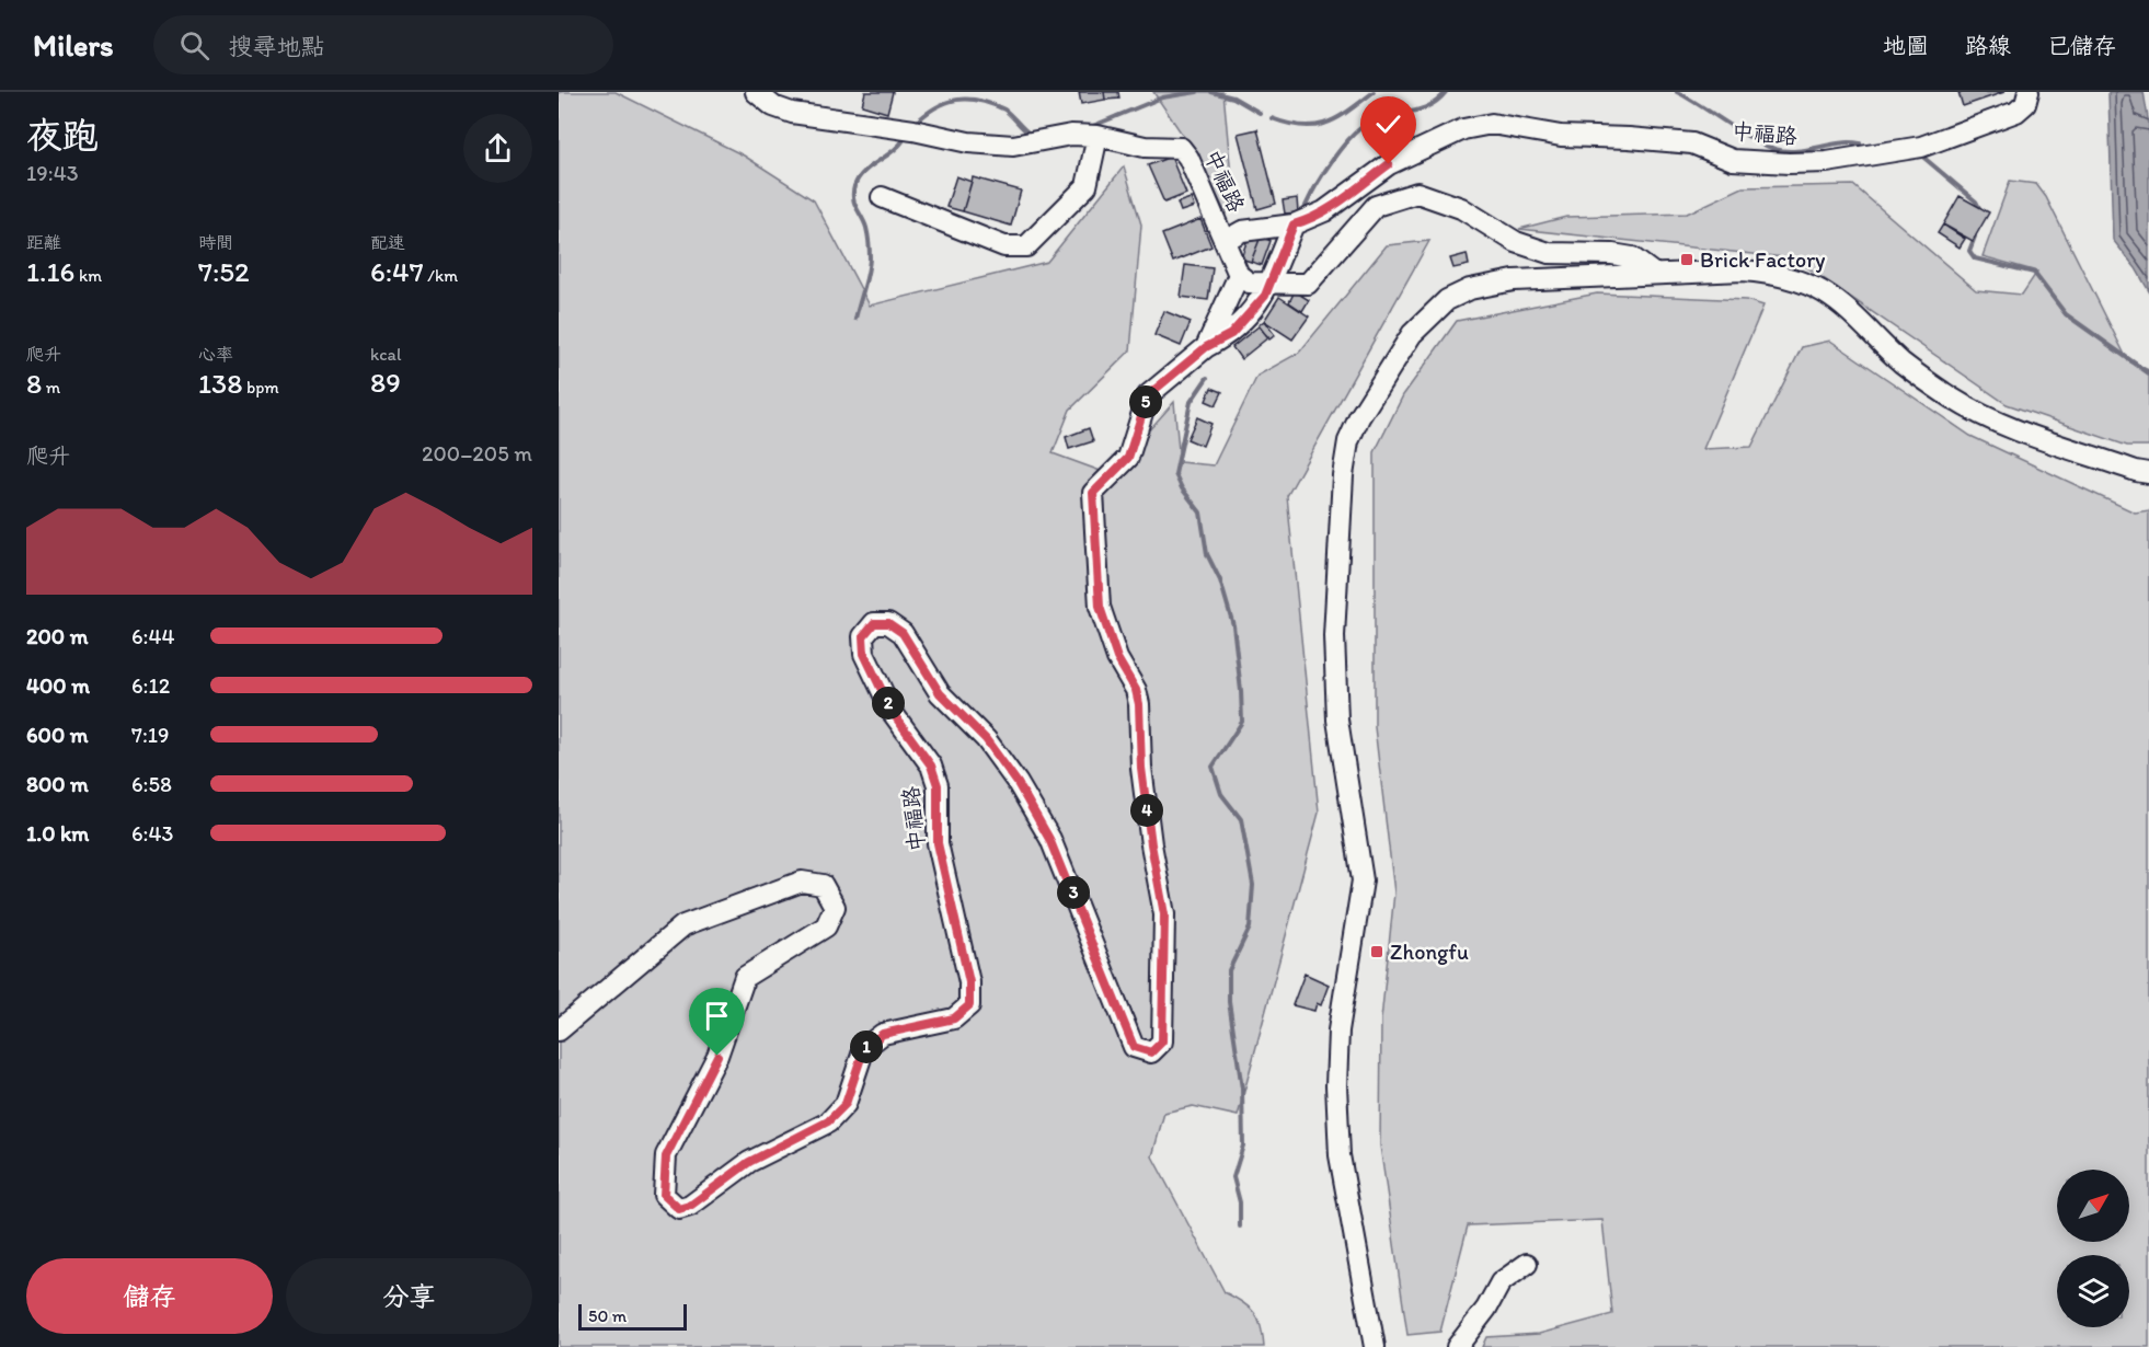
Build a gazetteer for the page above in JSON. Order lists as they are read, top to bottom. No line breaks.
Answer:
{"streets":{"street":["中福路"]},"places":{"transit":["Brick Factory","Zhongfu"]},"scale_bar":"50 m","north":"top right","page":{"header":"Milers","search":"搜尋地點","nav":["地圖","路線","已儲存"],"heading":["夜跑","19:43"],"stats":[["距離","1.16 km"],["時間","7:52"],["配速","6:47 /km"],["爬升","8 m"],["心率","138 bpm"],["kcal","89"]],"pins":["5","2","4","3","1"],"chart":["爬升","200–205 m"],"list":[{"name":"200 m","note":"6:44"},{"name":"400 m","note":"6:12"},{"name":"600 m","note":"7:19"},{"name":"800 m","note":"6:58"},{"name":"1.0 km","note":"6:43"}],"buttons":["儲存","分享"],"scale":"50 m"}}
